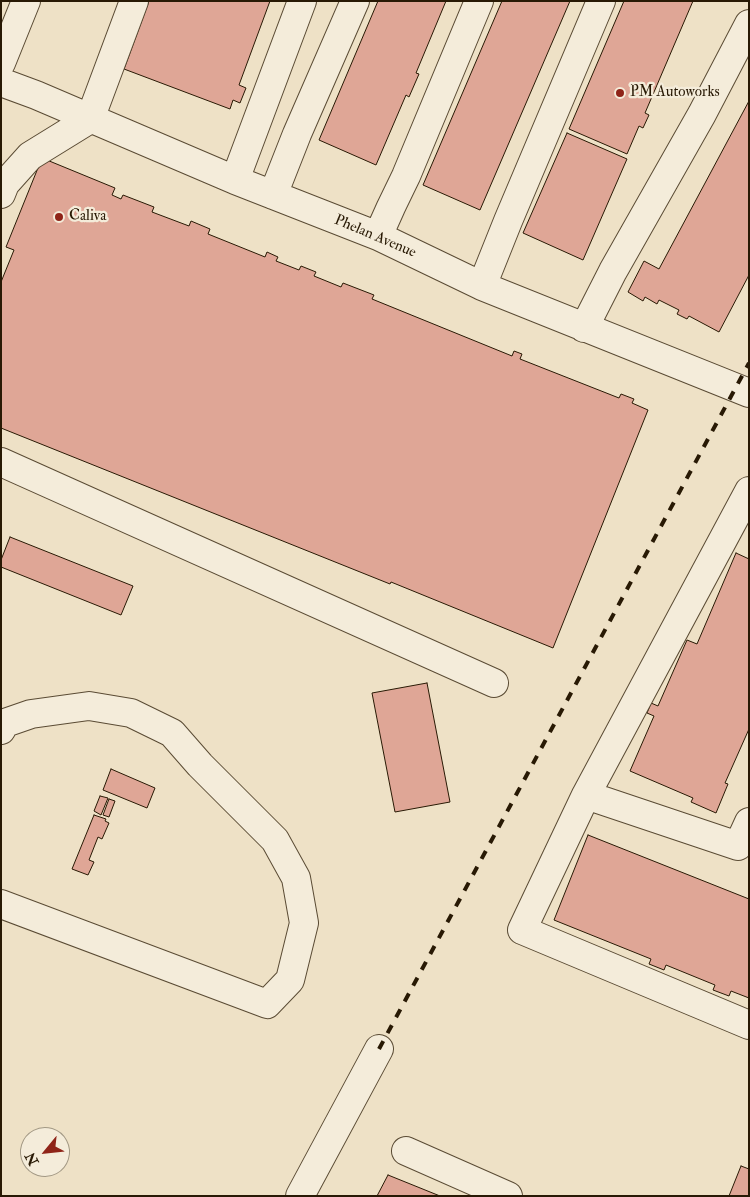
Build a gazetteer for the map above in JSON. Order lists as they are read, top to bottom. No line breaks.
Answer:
{"streets":{"street":["Phelan Avenue"]},"places":["PM Autoworks","Caliva"],"north":"bottom left"}
